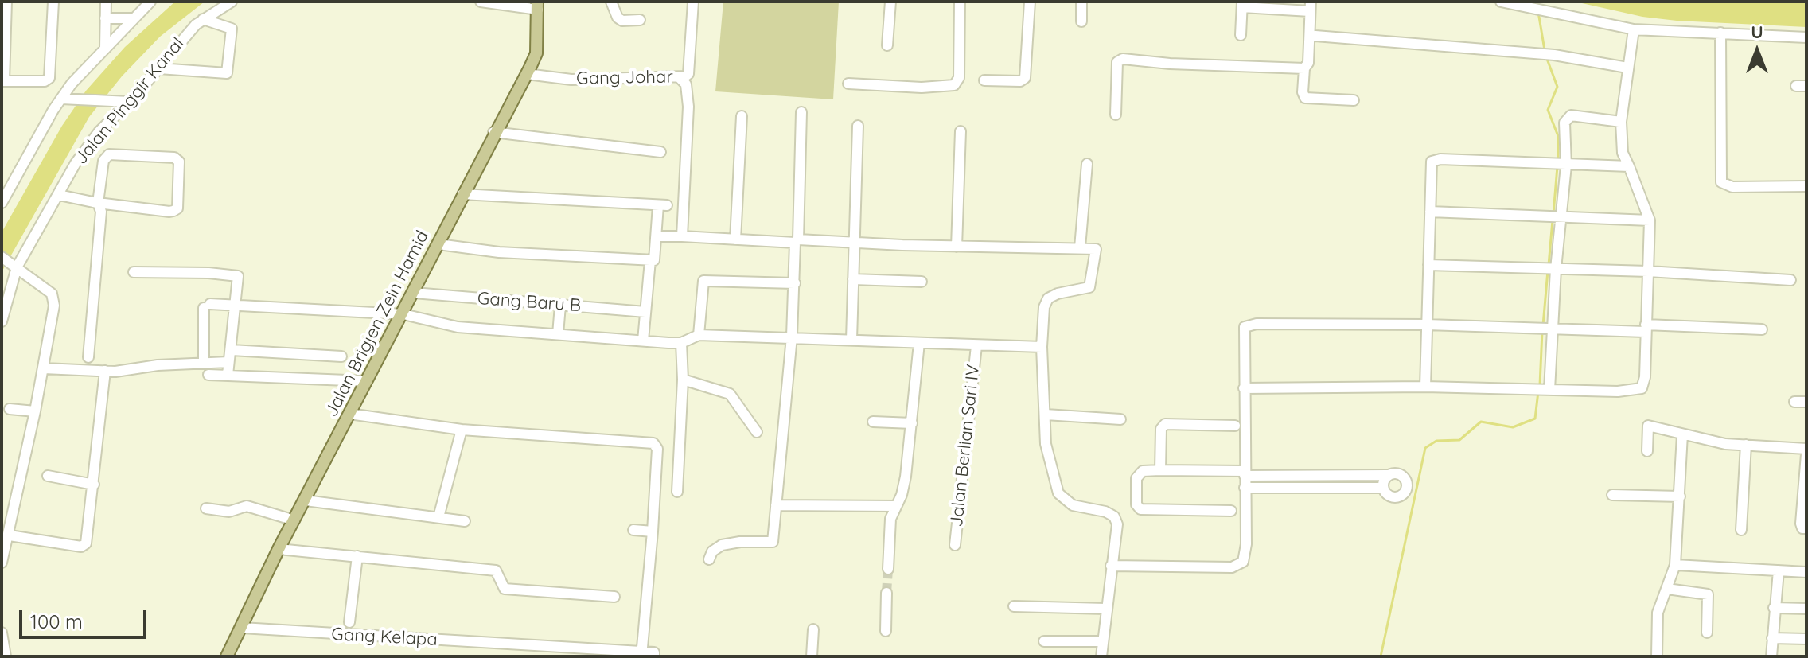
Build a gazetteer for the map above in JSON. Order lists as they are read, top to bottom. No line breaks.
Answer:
{"streets":{"main road":["Jalan Brigjen Zein Hamid"],"street":["Gang Johar","Jalan Pinggir Kanal","Gang Baru B","Jalan Berlian Sari IV","Gang Kelapa"]},"crossings":[["Gang Johar","Jalan Brigjen Zein Hamid"],["Gang Baru B","Jalan Brigjen Zein Hamid"],["Jalan Brigjen Zein Hamid","Gang Kelapa"]],"scale_bar":"100 m","north":"top"}
